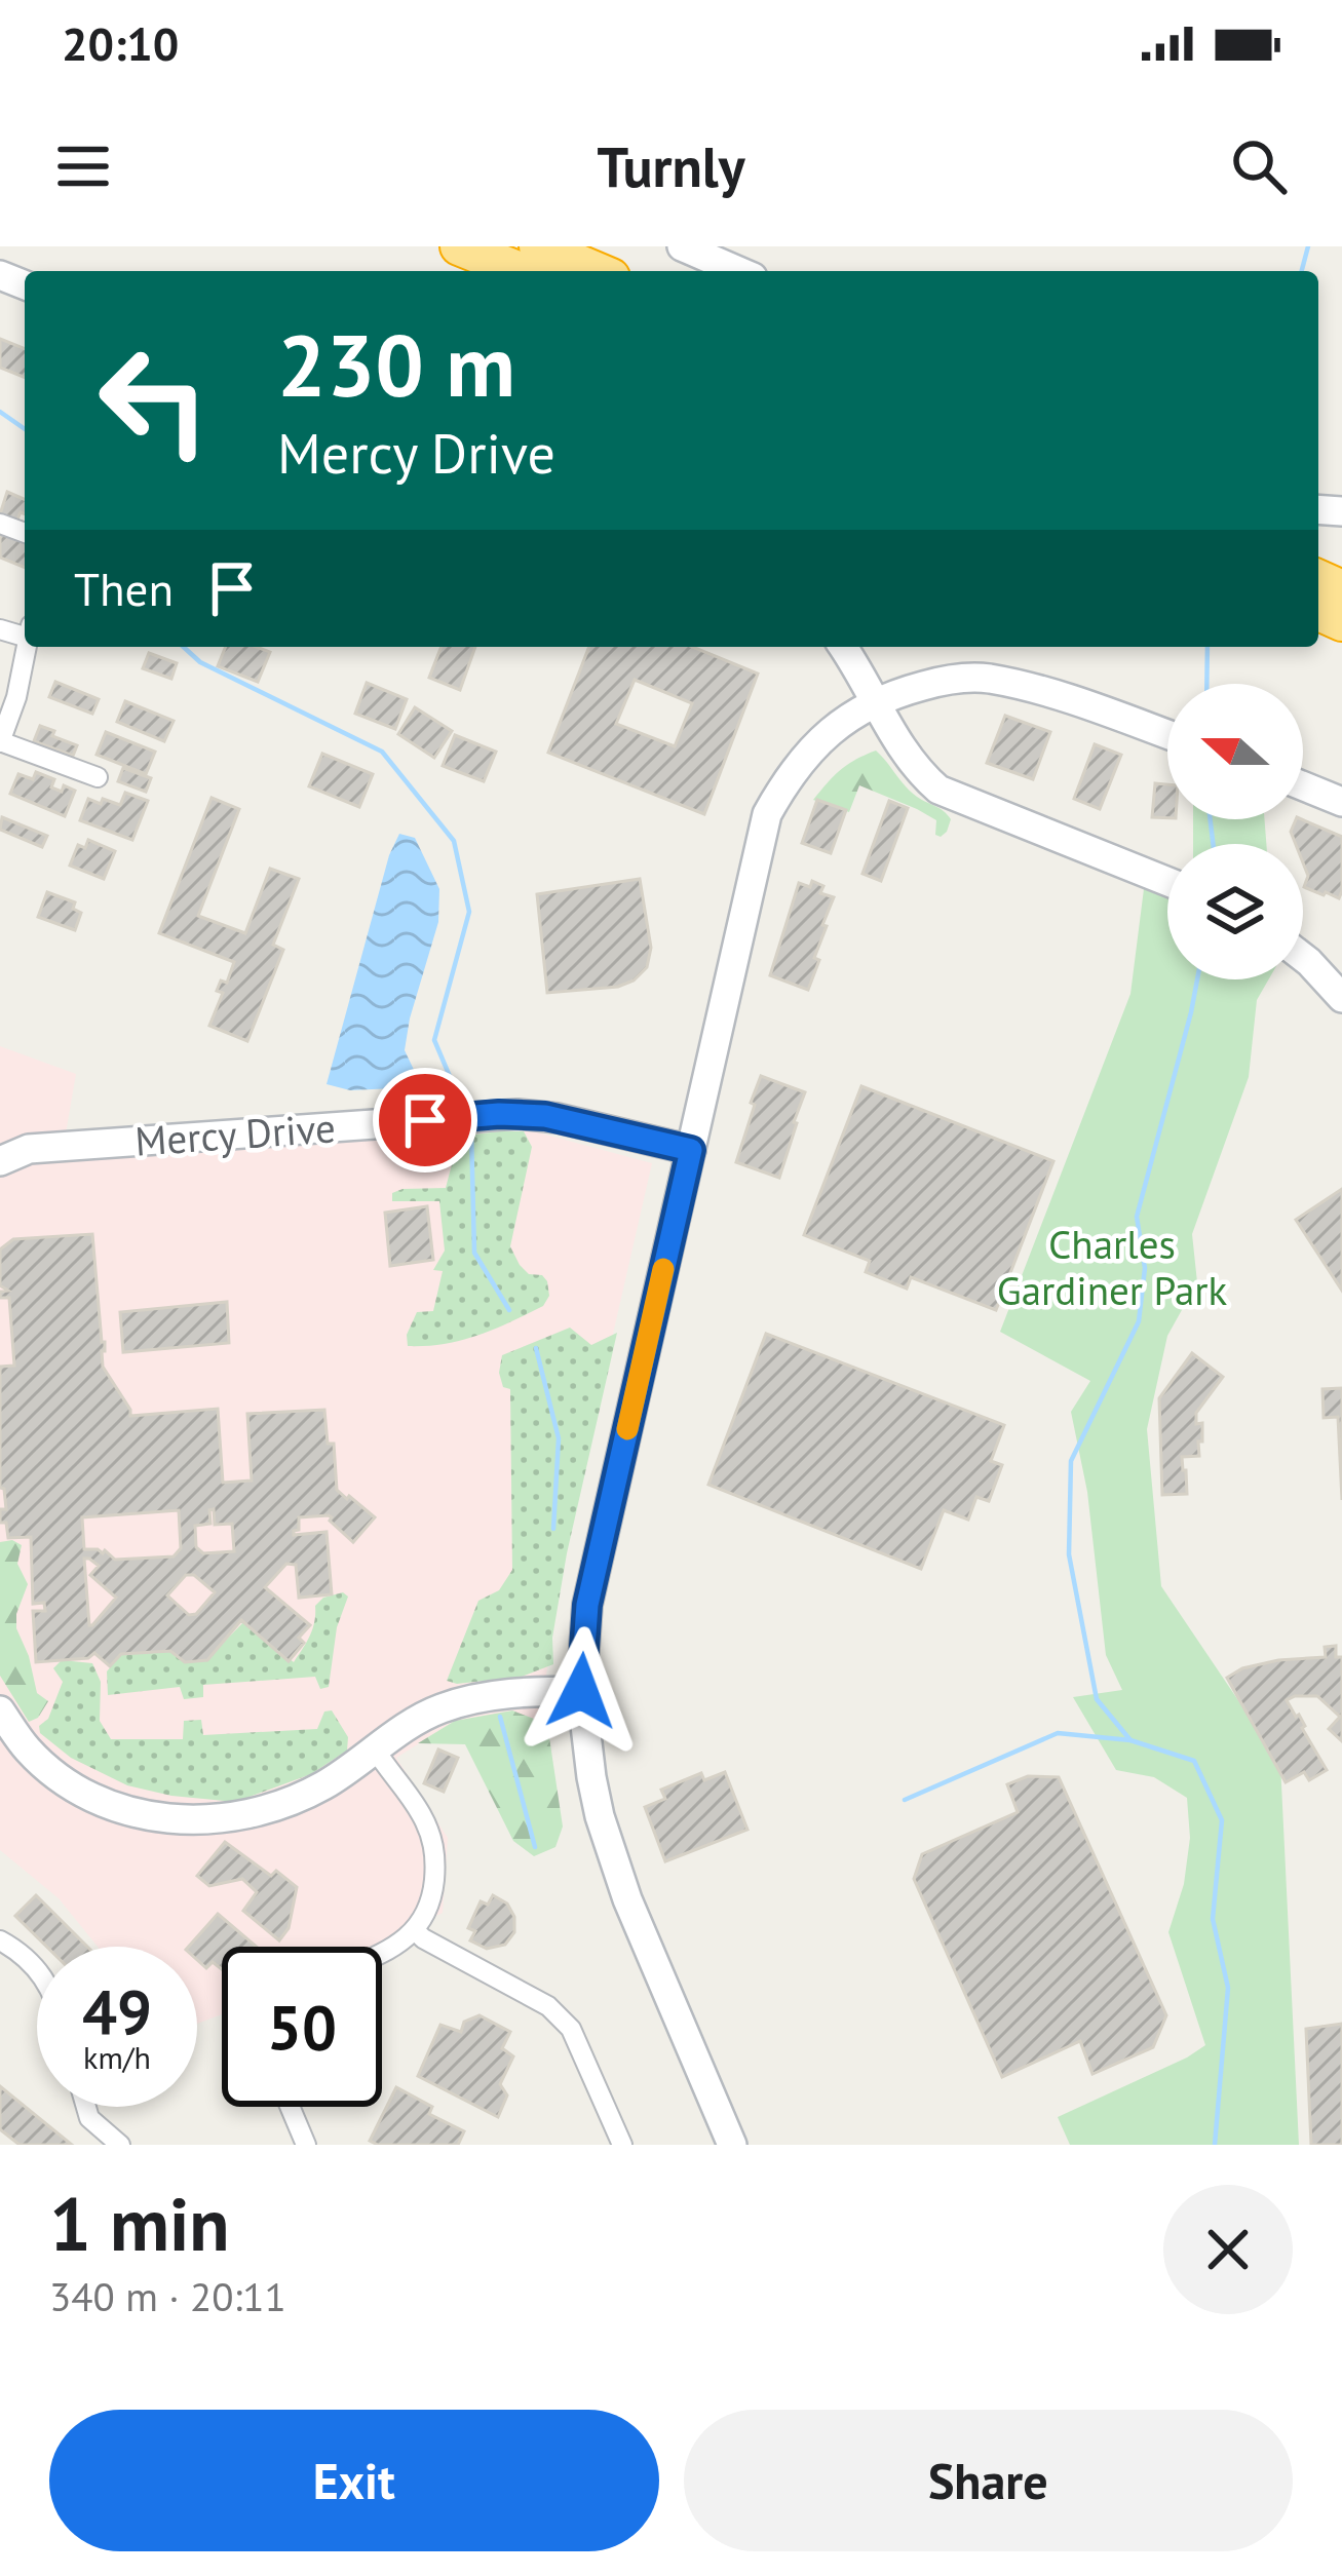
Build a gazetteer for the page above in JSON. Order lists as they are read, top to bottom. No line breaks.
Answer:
{"streets":{"main road":["Mercy Drive"]},"parks":["Charles Gardiner Park"],"north":"left","page":{"status":"20:10","header":"Turnly","turn":["230 m","Mercy Drive"],"then":"Then","speed":"49 km/h","limit":"50","heading":["1 min","340 m · 20:11"],"buttons":["Exit","Share"]}}
